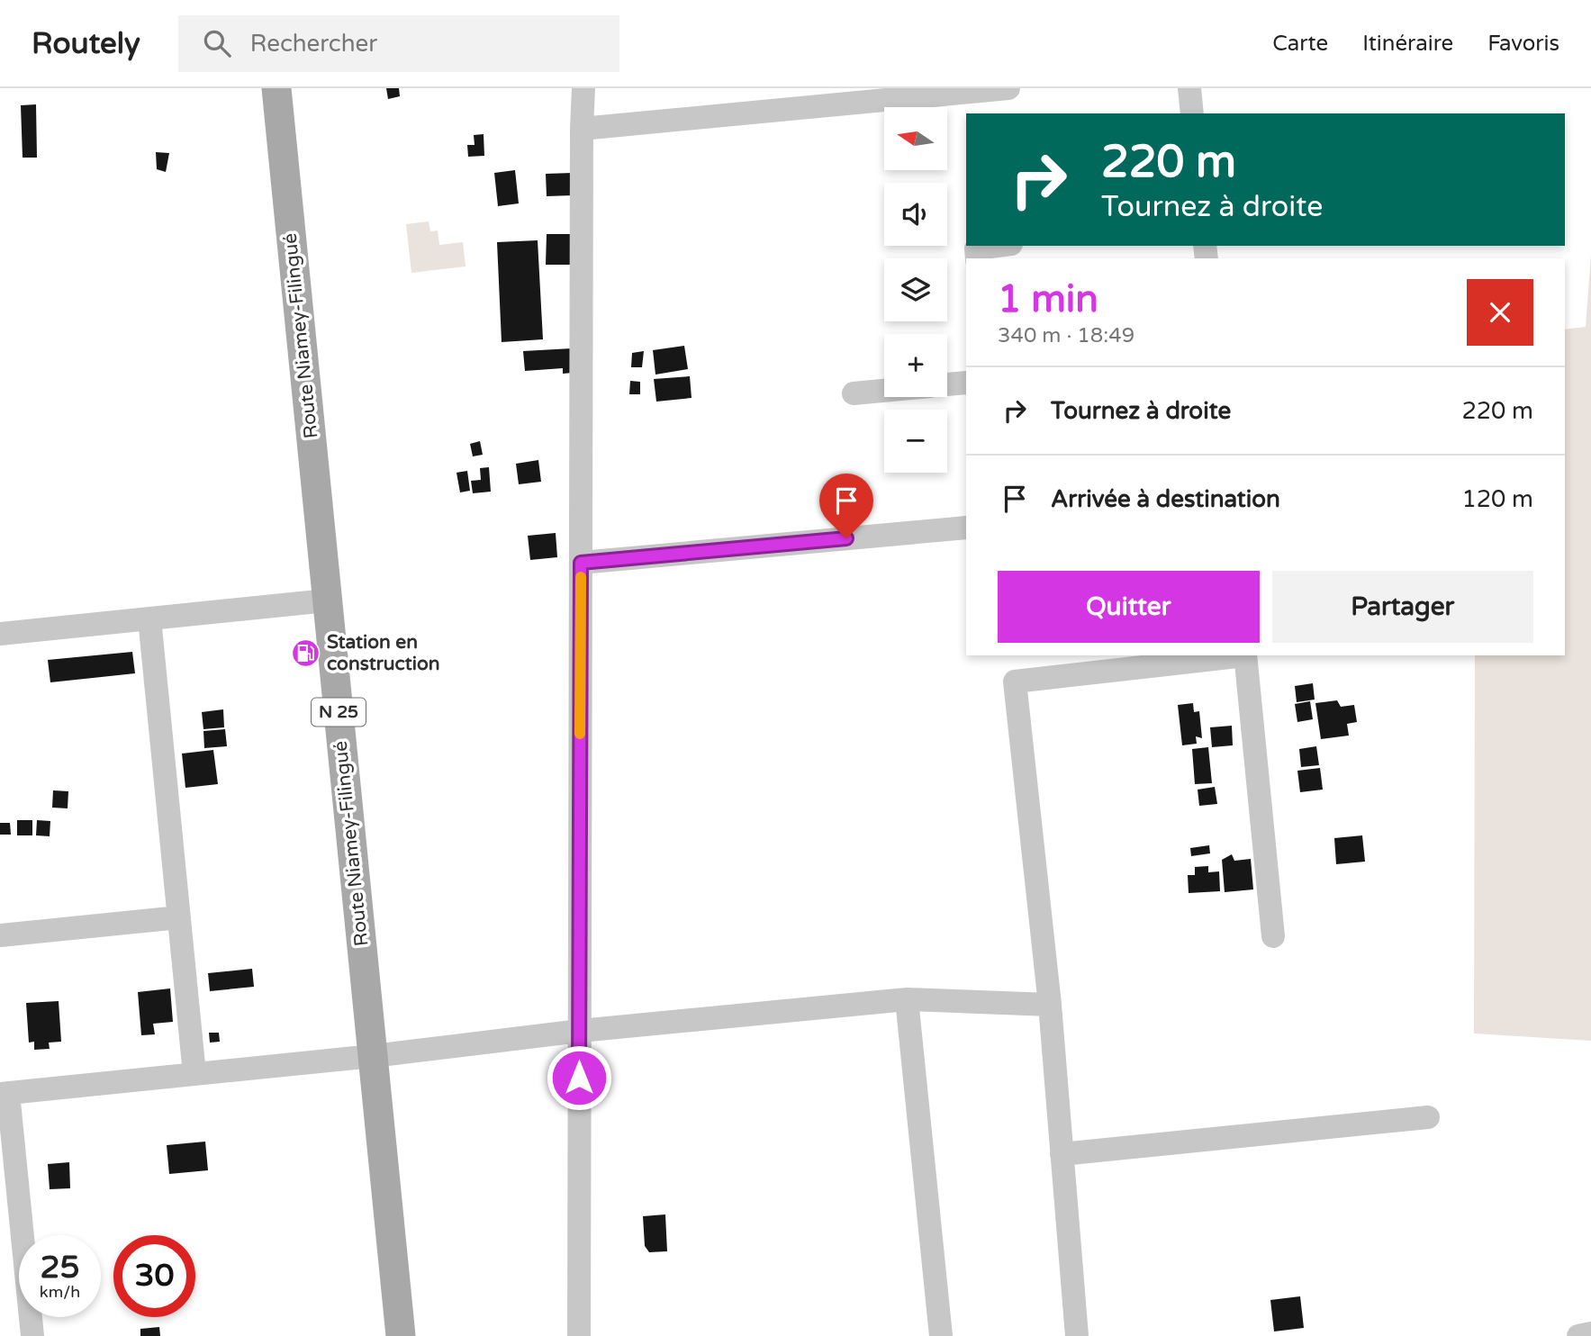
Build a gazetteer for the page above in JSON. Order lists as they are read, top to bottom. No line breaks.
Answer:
{"streets":{"main road":["Route Niamey-Filingué","N 25"]},"places":{"fuel station":["Station en construction"]},"north":"left","page":{"header":"Routely","search":"Rechercher","nav":["Carte","Itinéraire","Favoris"],"map_buttons":["+","−"],"turn":["220 m","Tournez à droite"],"heading":["1 min","340 m · 18:49"],"list":[{"name":"Tournez à droite","value":"220 m"},{"name":"Arrivée à destination","value":"120 m"}],"buttons":["Quitter","Partager"],"speed":"25 km/h","limit":"30"}}
